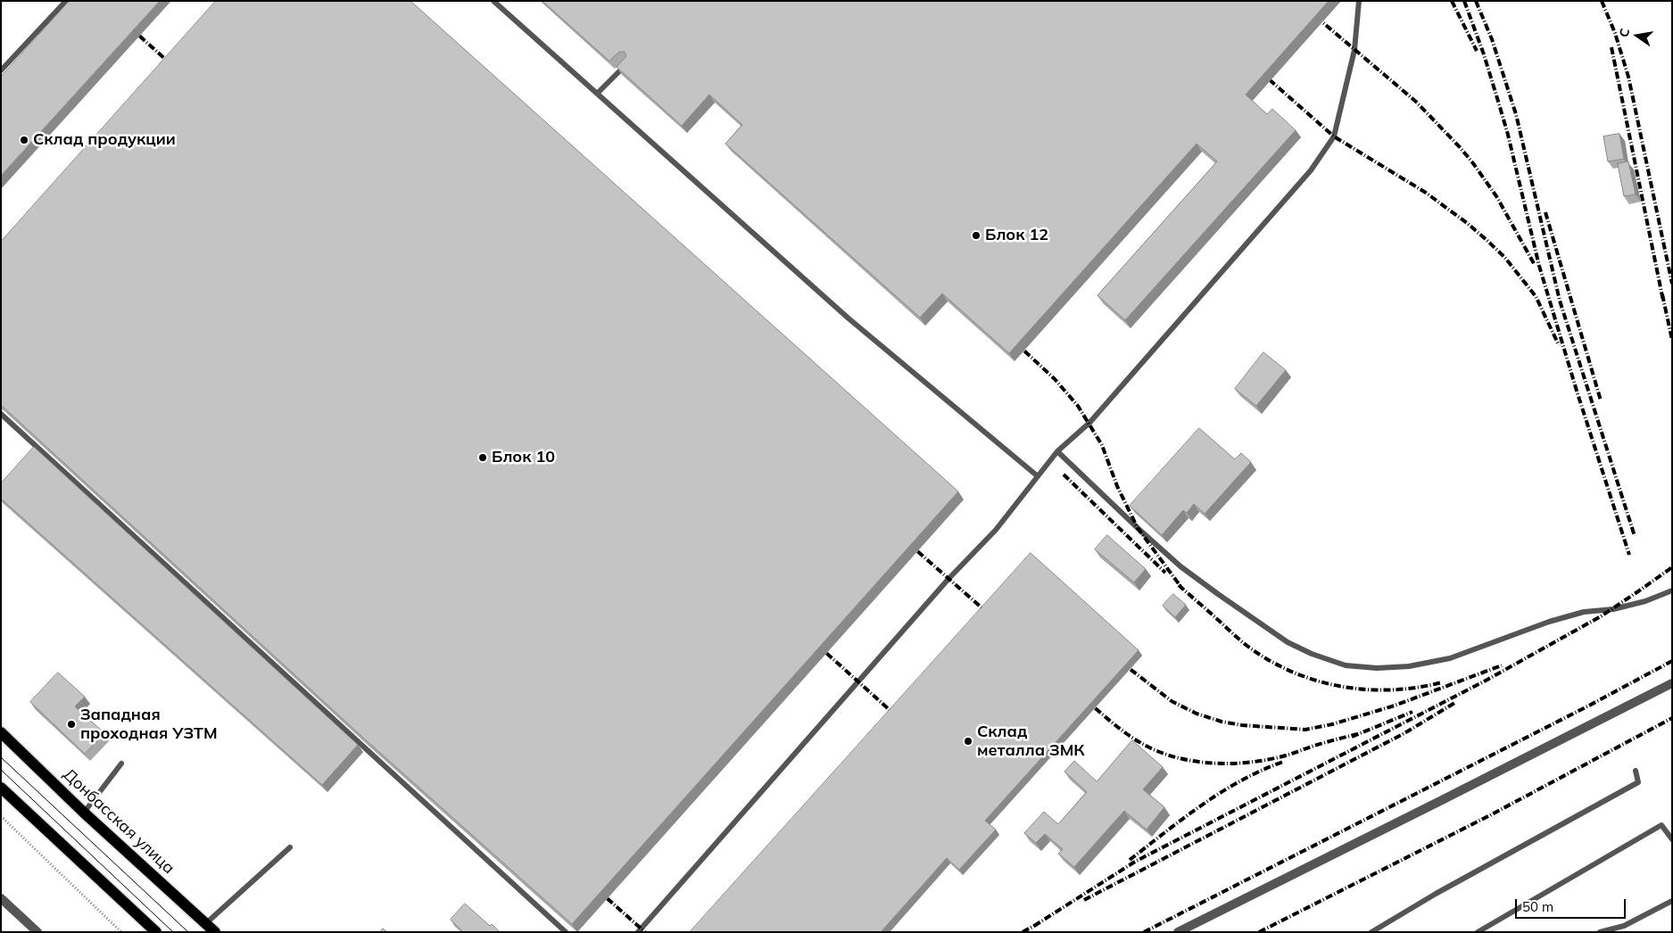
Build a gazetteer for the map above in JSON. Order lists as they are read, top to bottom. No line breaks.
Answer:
{"streets":{"main road":["Донбасская улица"]},"places":["Склад продукции","Блок 12","Блок 10","Западная проходная УЗТМ","Склад металла ЗМК"],"scale_bar":"50 m","north":"left"}
